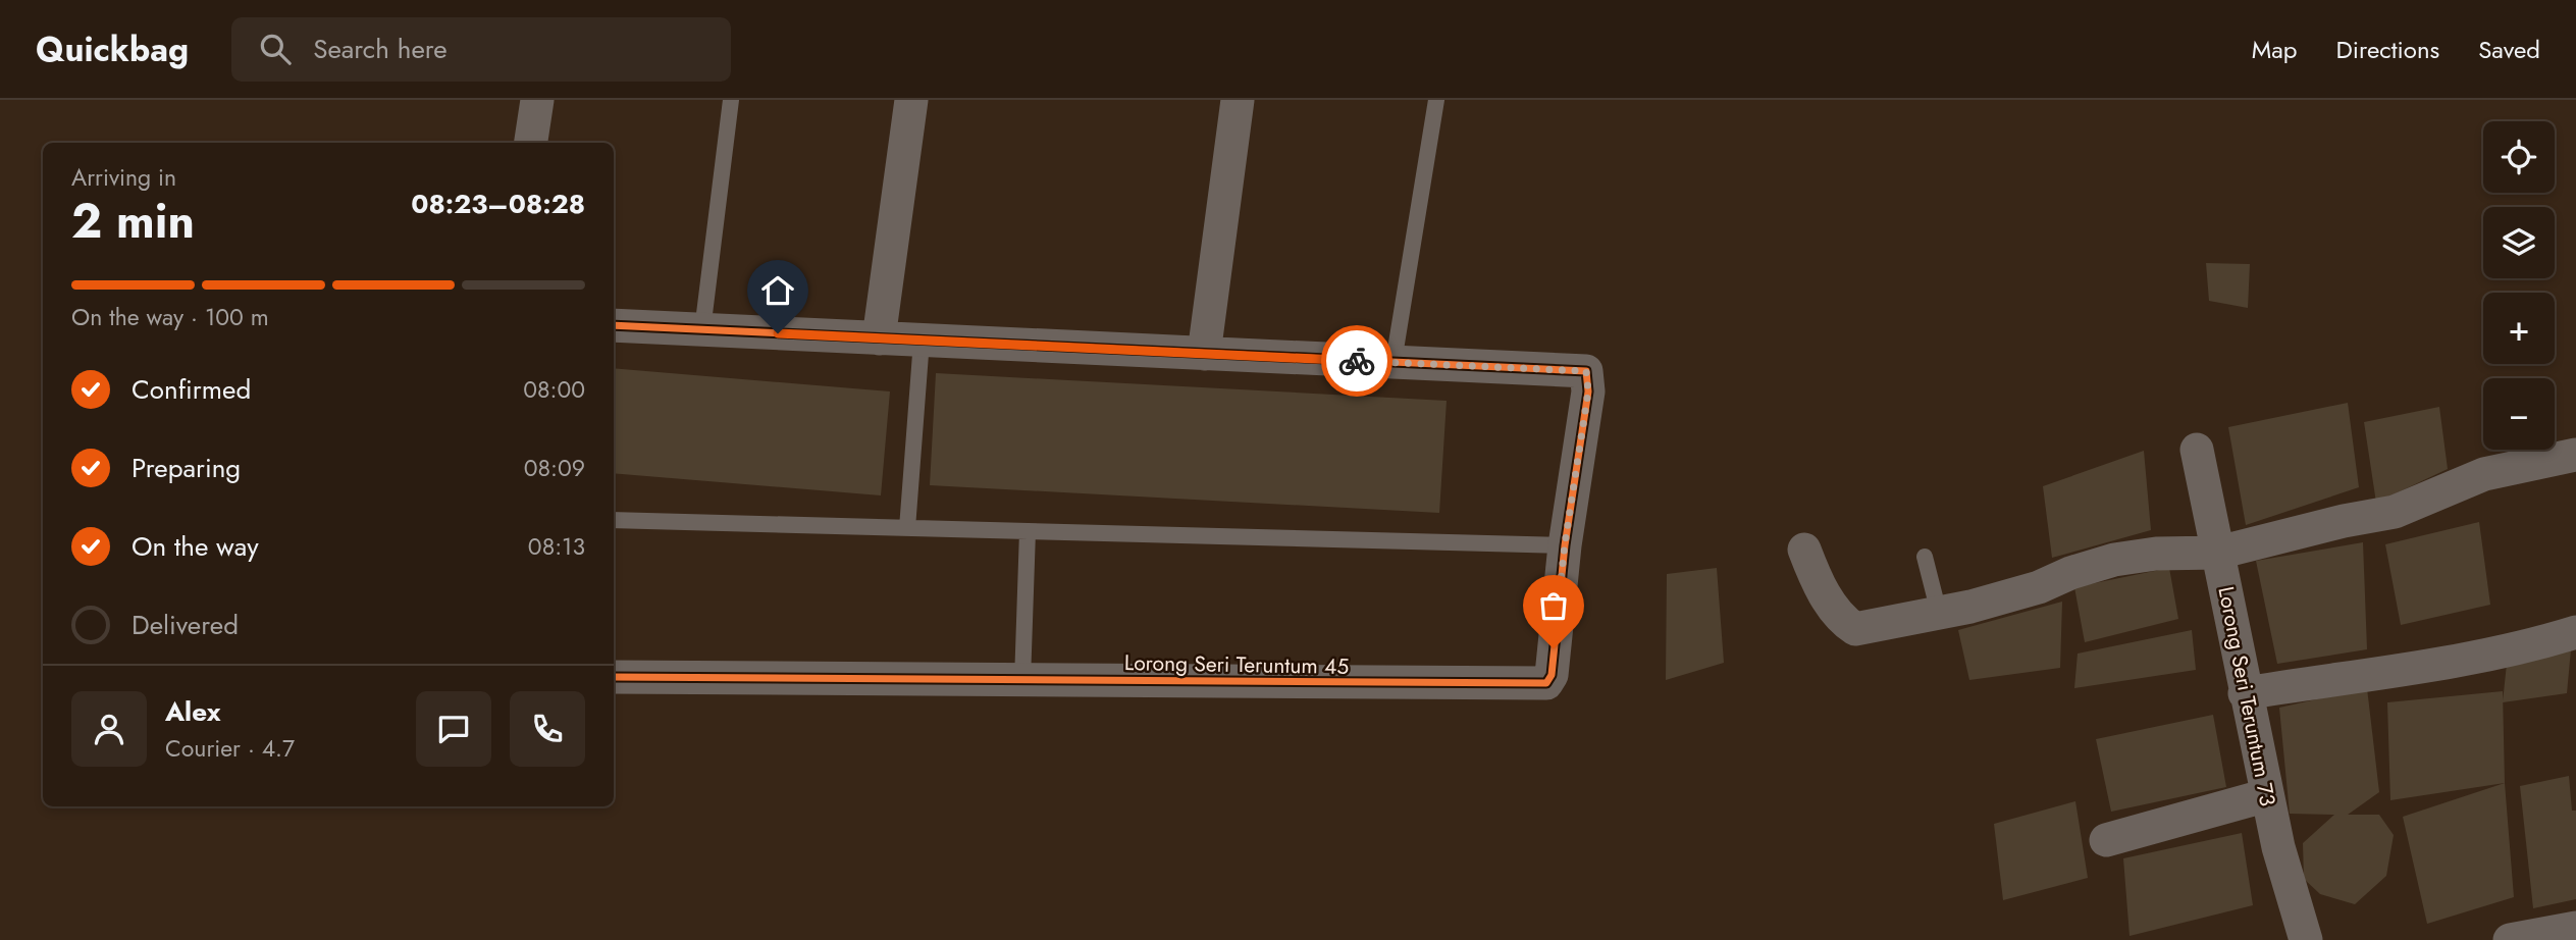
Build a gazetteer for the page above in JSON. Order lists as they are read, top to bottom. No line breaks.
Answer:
{"streets":{"street":["Lorong Seri Teruntum 45","Lorong Seri Teruntum 73"]},"page":{"header":"Quickbag","search":"Search here","nav":["Map","Directions","Saved"],"map_buttons":["+","−"],"heading":["2 min","Arriving in","08:23–08:28"],"panel":["Alex","Courier · 4.7"],"bar":"On the way · 100 m","list":[["Confirmed","08:00"],["Preparing","08:09"],["On the way","08:13"],"Delivered"]}}
